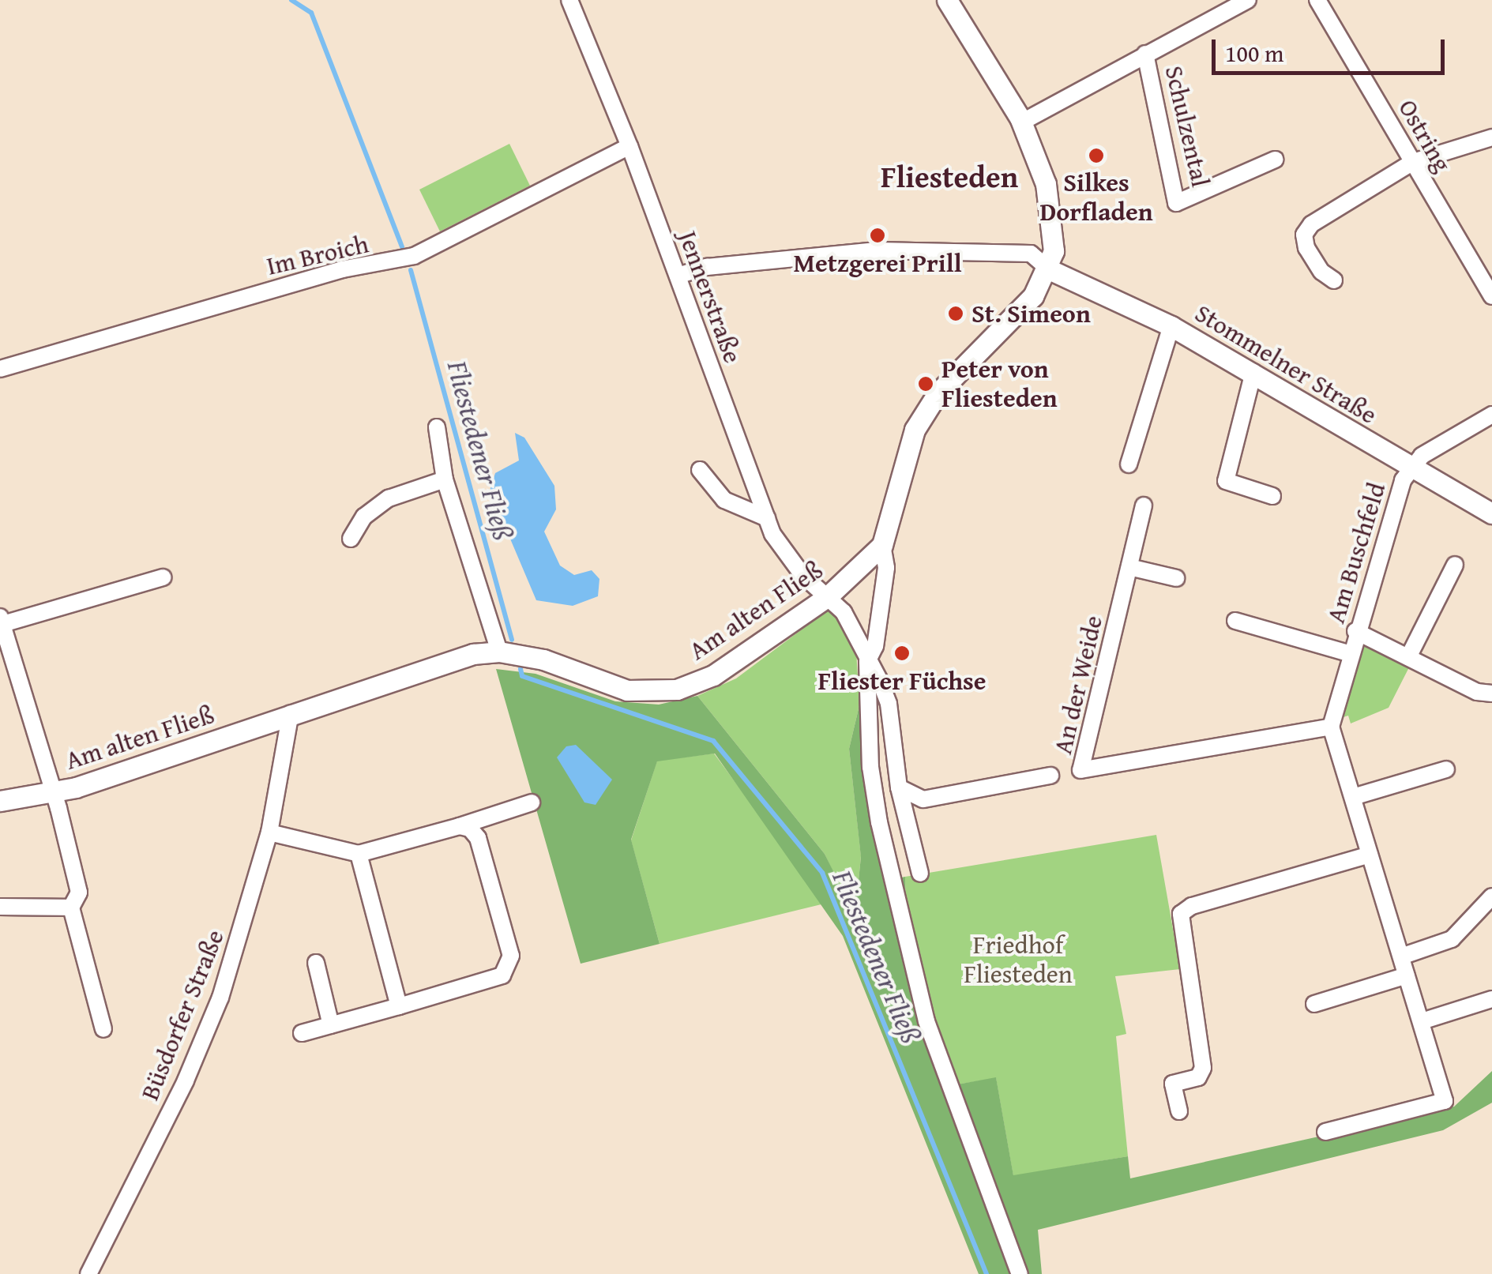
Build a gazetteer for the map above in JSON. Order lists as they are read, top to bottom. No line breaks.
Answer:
{"streets":{"main road":["Stommelner Straße","Am alten Fließ"],"street":["Schulzental","Ostring","Im Broich","Jennerstraße","Am Buschfeld","An der Weide","Büsdorfer Straße"]},"crossings":[["Im Broich","Jennerstraße"],["Jennerstraße","Am alten Fließ"],["Stommelner Straße","Am Buschfeld"],["Am Buschfeld","An der Weide"],["Am alten Fließ","Büsdorfer Straße"]],"districts":["Fliesteden"],"water":["Fliestedener Fließ"],"parks":["Friedhof Fliesteden"],"places":["Silkes Dorfladen","Metzgerei Prill","St. Simeon","Peter von Fliesteden","Fliester Füchse"],"scale_bar":"100 m"}
